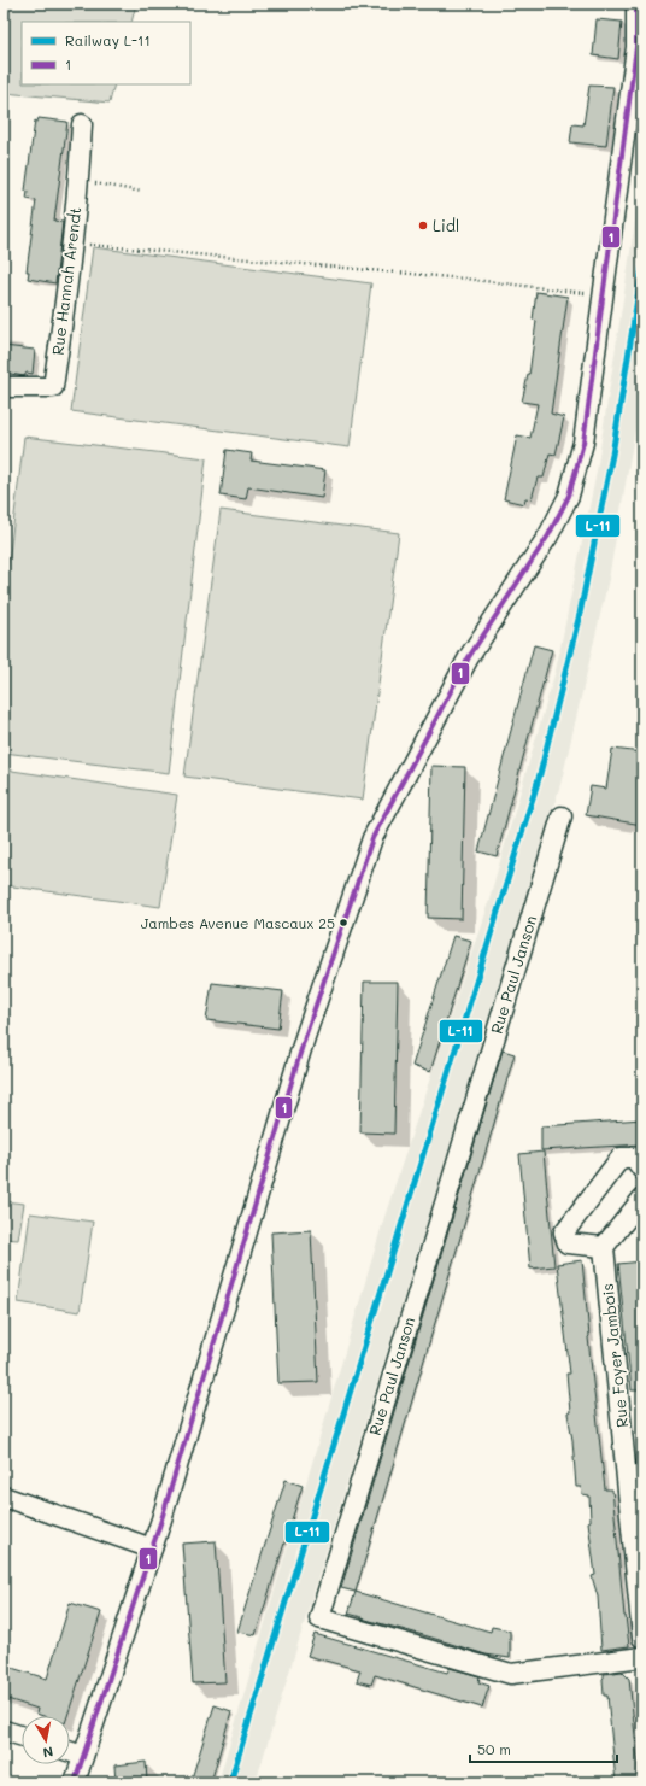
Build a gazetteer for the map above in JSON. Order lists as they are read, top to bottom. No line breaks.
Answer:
{"streets":{"street":["Rue Hannah Arendt","Rue Paul Janson","Rue Foyer Jambois"]},"places":["Lidl","Jambes Avenue Mascaux 25"],"lines":["transit line 1","rail line L-11"],"legend":["Railway L-11","1"],"scale_bar":"50 m","north":"bottom"}
